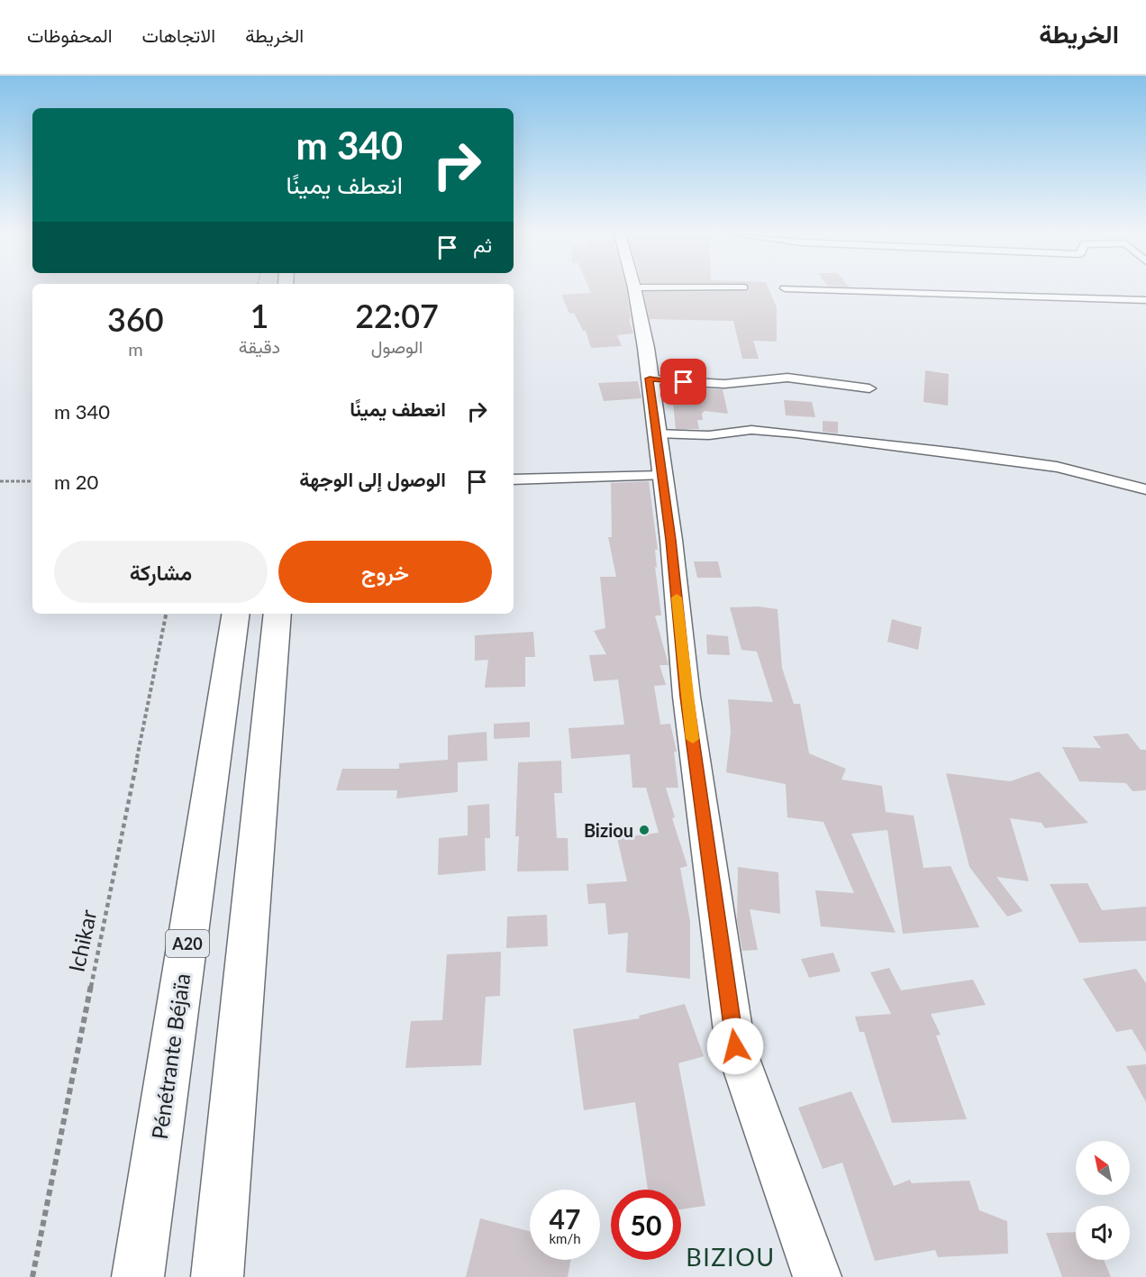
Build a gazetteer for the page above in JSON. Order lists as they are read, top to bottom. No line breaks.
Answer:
{"streets":{"highway":["A20","Pénétrante Béjaïa"],"path":["Ichikar"]},"districts":["BIZIOU"],"places":["Biziou"],"north":"top left","page":{"header":"الخريطة","nav":["الخريطة","الاتجاهات","المحفوظات"],"turn":["340 m","انعطف يمينًا"],"then":"ثم","eta":["22:07","الوصول","1","دقيقة","360","m"],"list":[{"name":"انعطف يمينًا","value":"340 m"},{"name":"الوصول إلى الوجهة","value":"20 m"}],"buttons":["خروج","مشاركة"],"speed":"47 km/h","limit":"50"}}
